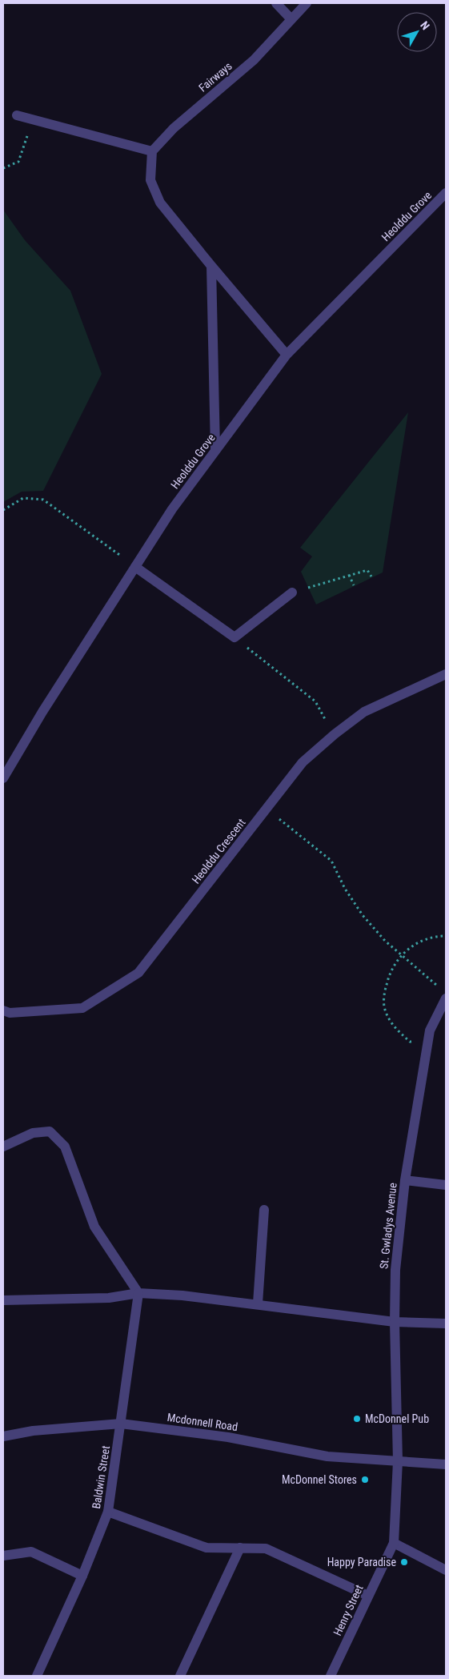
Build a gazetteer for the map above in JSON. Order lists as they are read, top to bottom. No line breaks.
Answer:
{"streets":{"street":["Fairways","Heolddu Grove","Heolddu Crescent","St. Gwladys Avenue","Mcdonnell Road","Baldwin Street","Henry Street"]},"crossings":[["St. Gwladys Avenue","Mcdonnell Road"],["St. Gwladys Avenue","Henry Street"],["Mcdonnell Road","Baldwin Street"],["Mcdonnell Road","Henry Street"]],"places":["McDonnel Pub","McDonnel Stores","Happy Paradise"],"north":"top right"}
